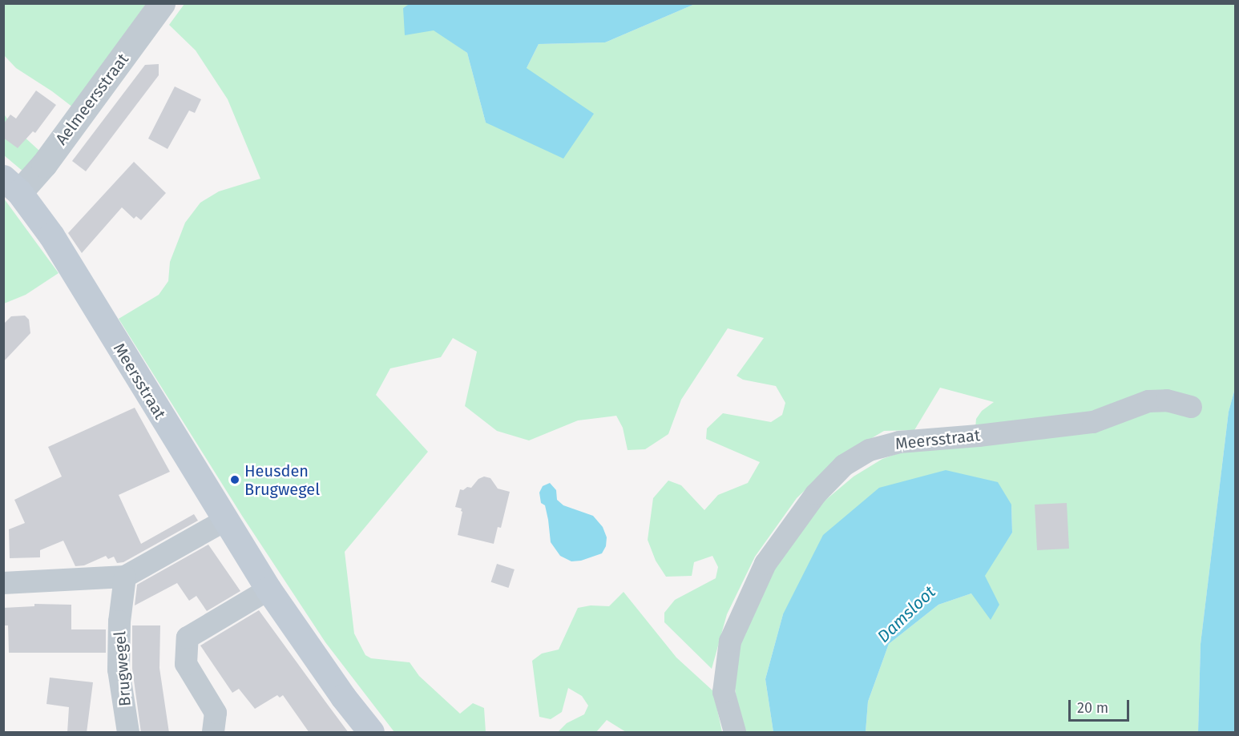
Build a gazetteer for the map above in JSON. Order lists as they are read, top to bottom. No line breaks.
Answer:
{"streets":{"main road":["Meersstraat"],"street":["Aelmeersstraat","Brugwegel"]},"crossings":[["Aelmeersstraat","Meersstraat"]],"water":["Damsloot"],"places":["Heusden Brugwegel"],"scale_bar":"20 m"}
